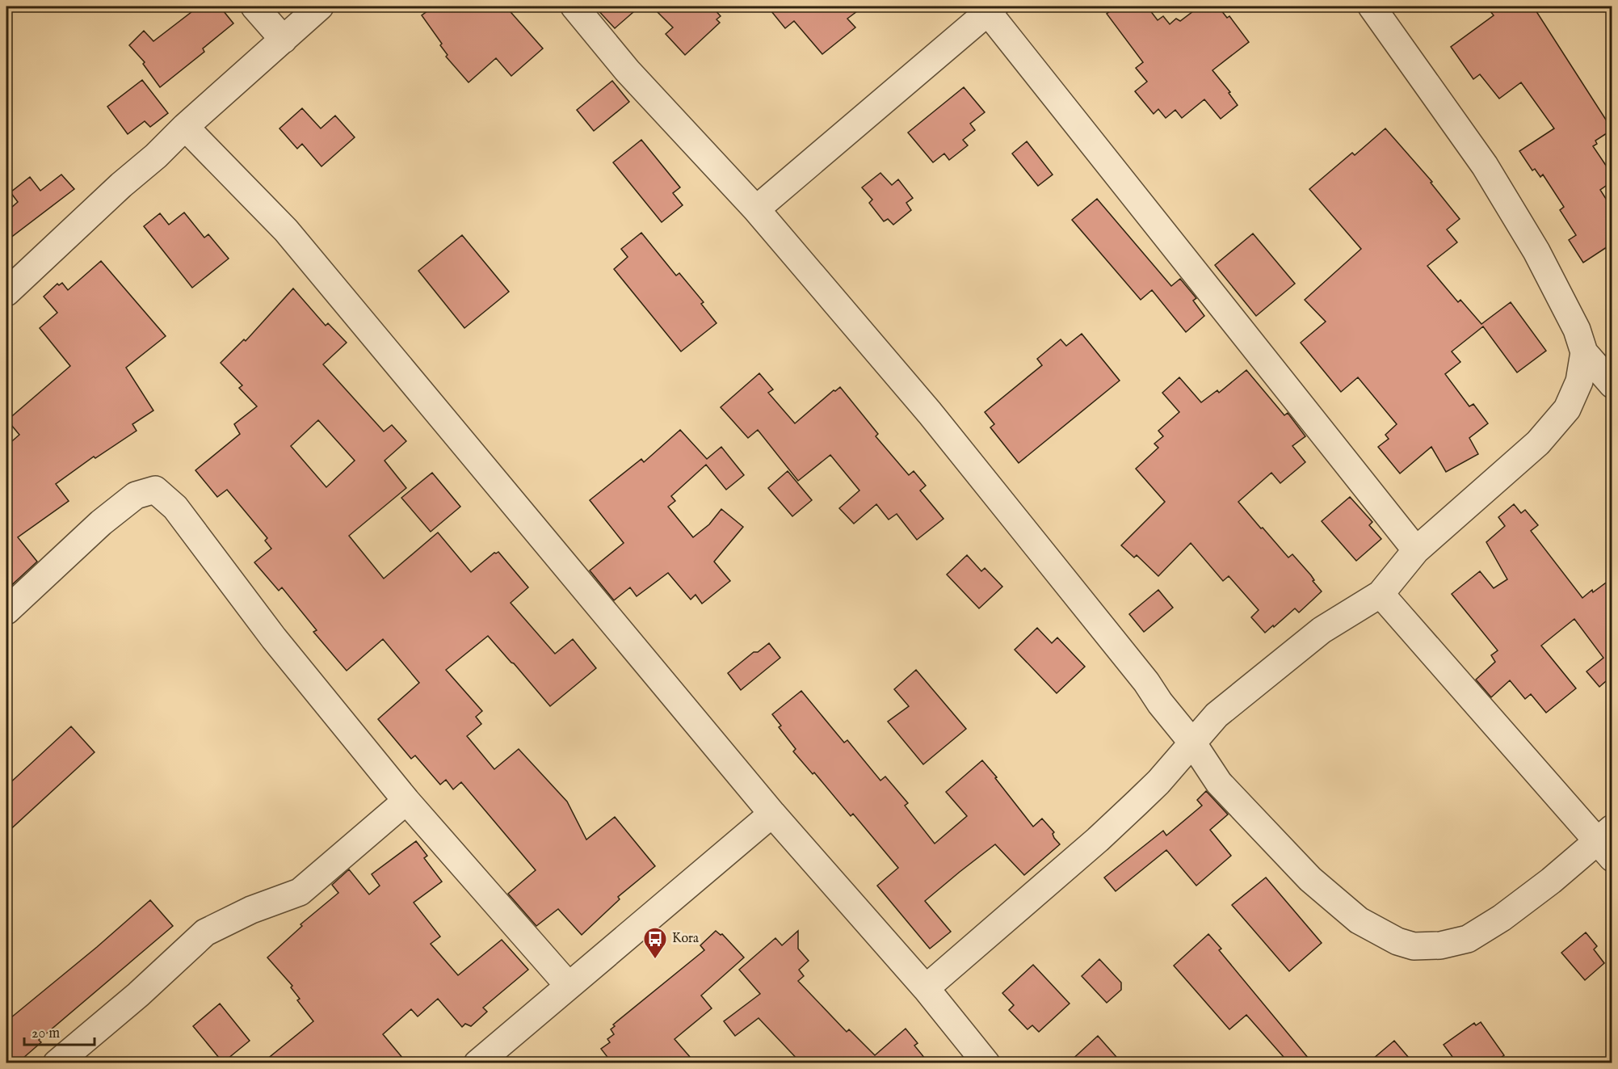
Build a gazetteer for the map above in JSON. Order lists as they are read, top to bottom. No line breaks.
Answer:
{"places":{"bus stop":["Kora"]},"scale_bar":"20 m"}
